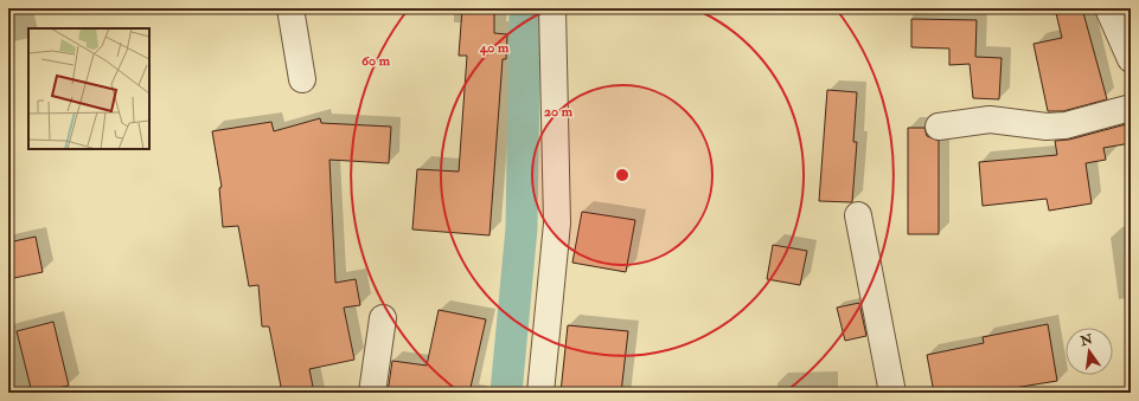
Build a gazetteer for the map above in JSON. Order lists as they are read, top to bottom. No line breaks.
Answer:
{"north":"top","rings":["40 m","60 m","20 m"]}
